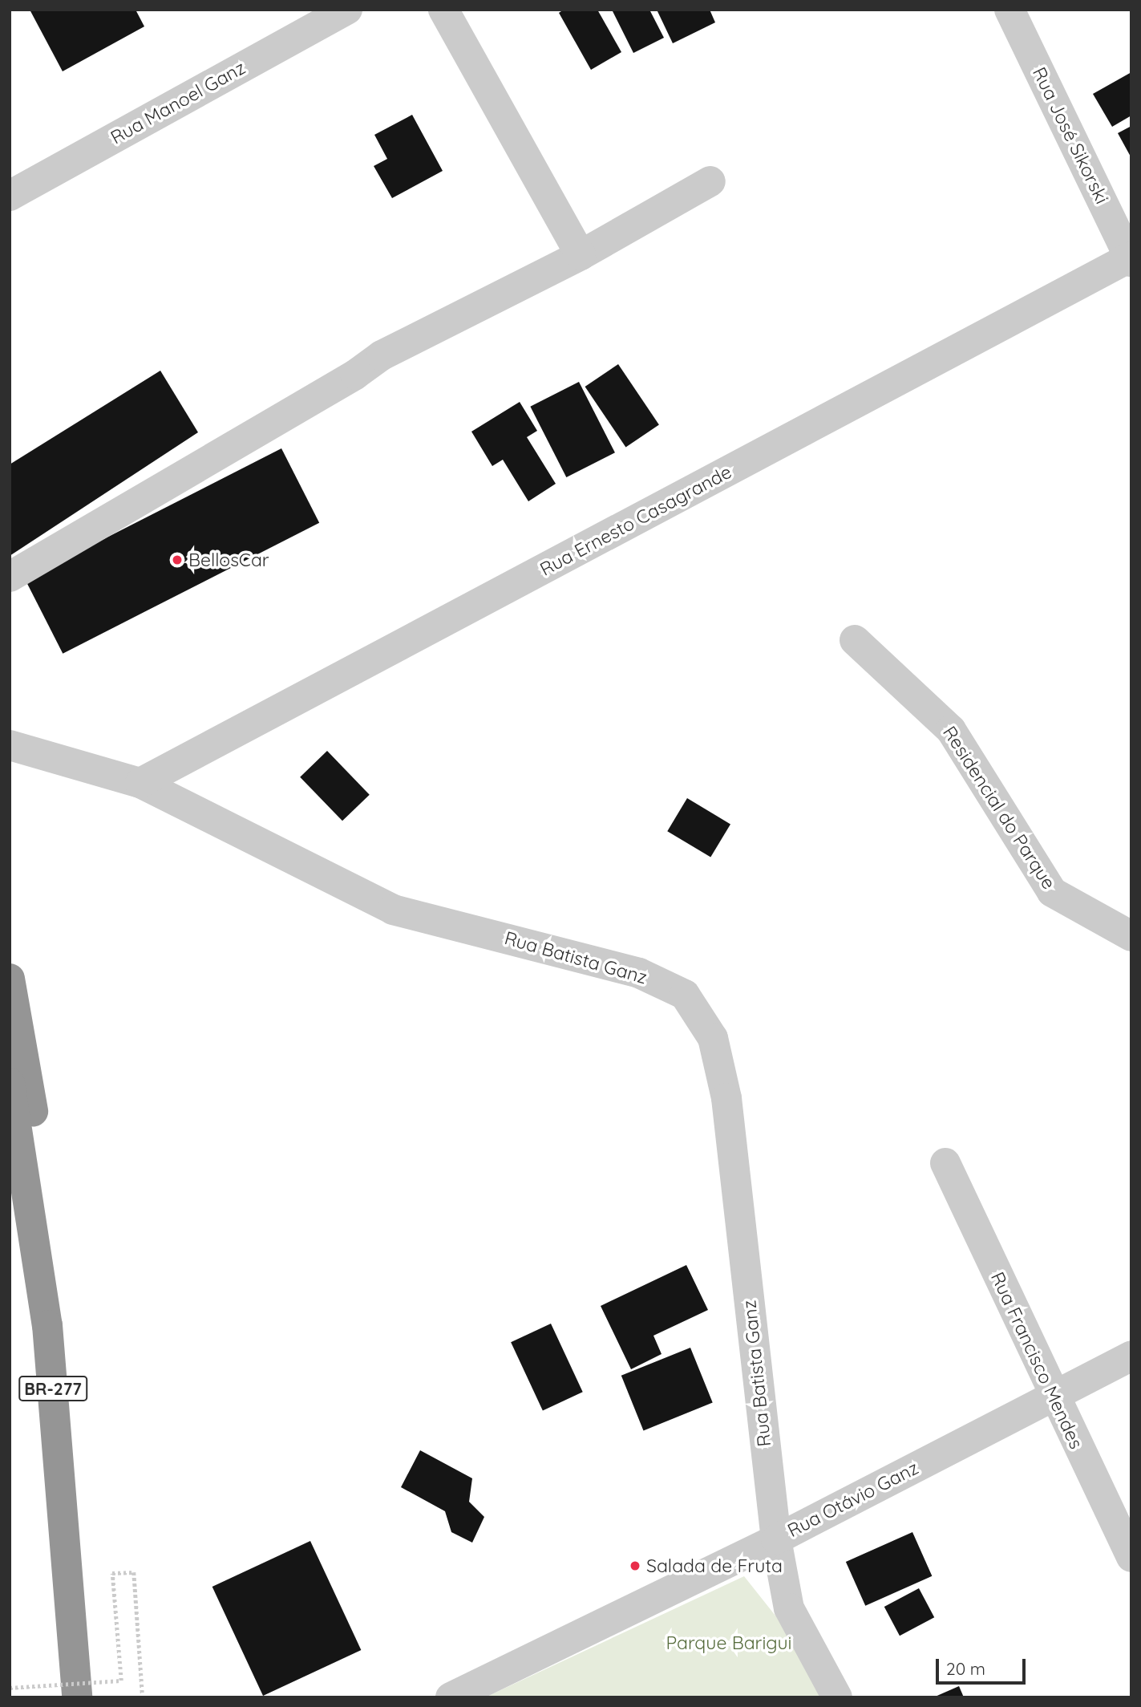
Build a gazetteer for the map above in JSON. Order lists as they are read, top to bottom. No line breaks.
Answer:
{"streets":{"highway":["BR-277"],"street":["Rua Manoel Ganz","Rua José Sikorski","Rua Ernesto Casagrande","Residencial do Parque","Rua Batista Ganz","Rua Francisco Mendes","Rua Otávio Ganz"]},"crossings":[["Rua José Sikorski","Rua Ernesto Casagrande"],["Rua Ernesto Casagrande","Rua Batista Ganz"],["Rua Batista Ganz","Rua Otávio Ganz"],["Rua Francisco Mendes","Rua Otávio Ganz"]],"parks":["Parque Barigui"],"places":["BellosCar","Salada de Fruta"],"scale_bar":"20 m"}
